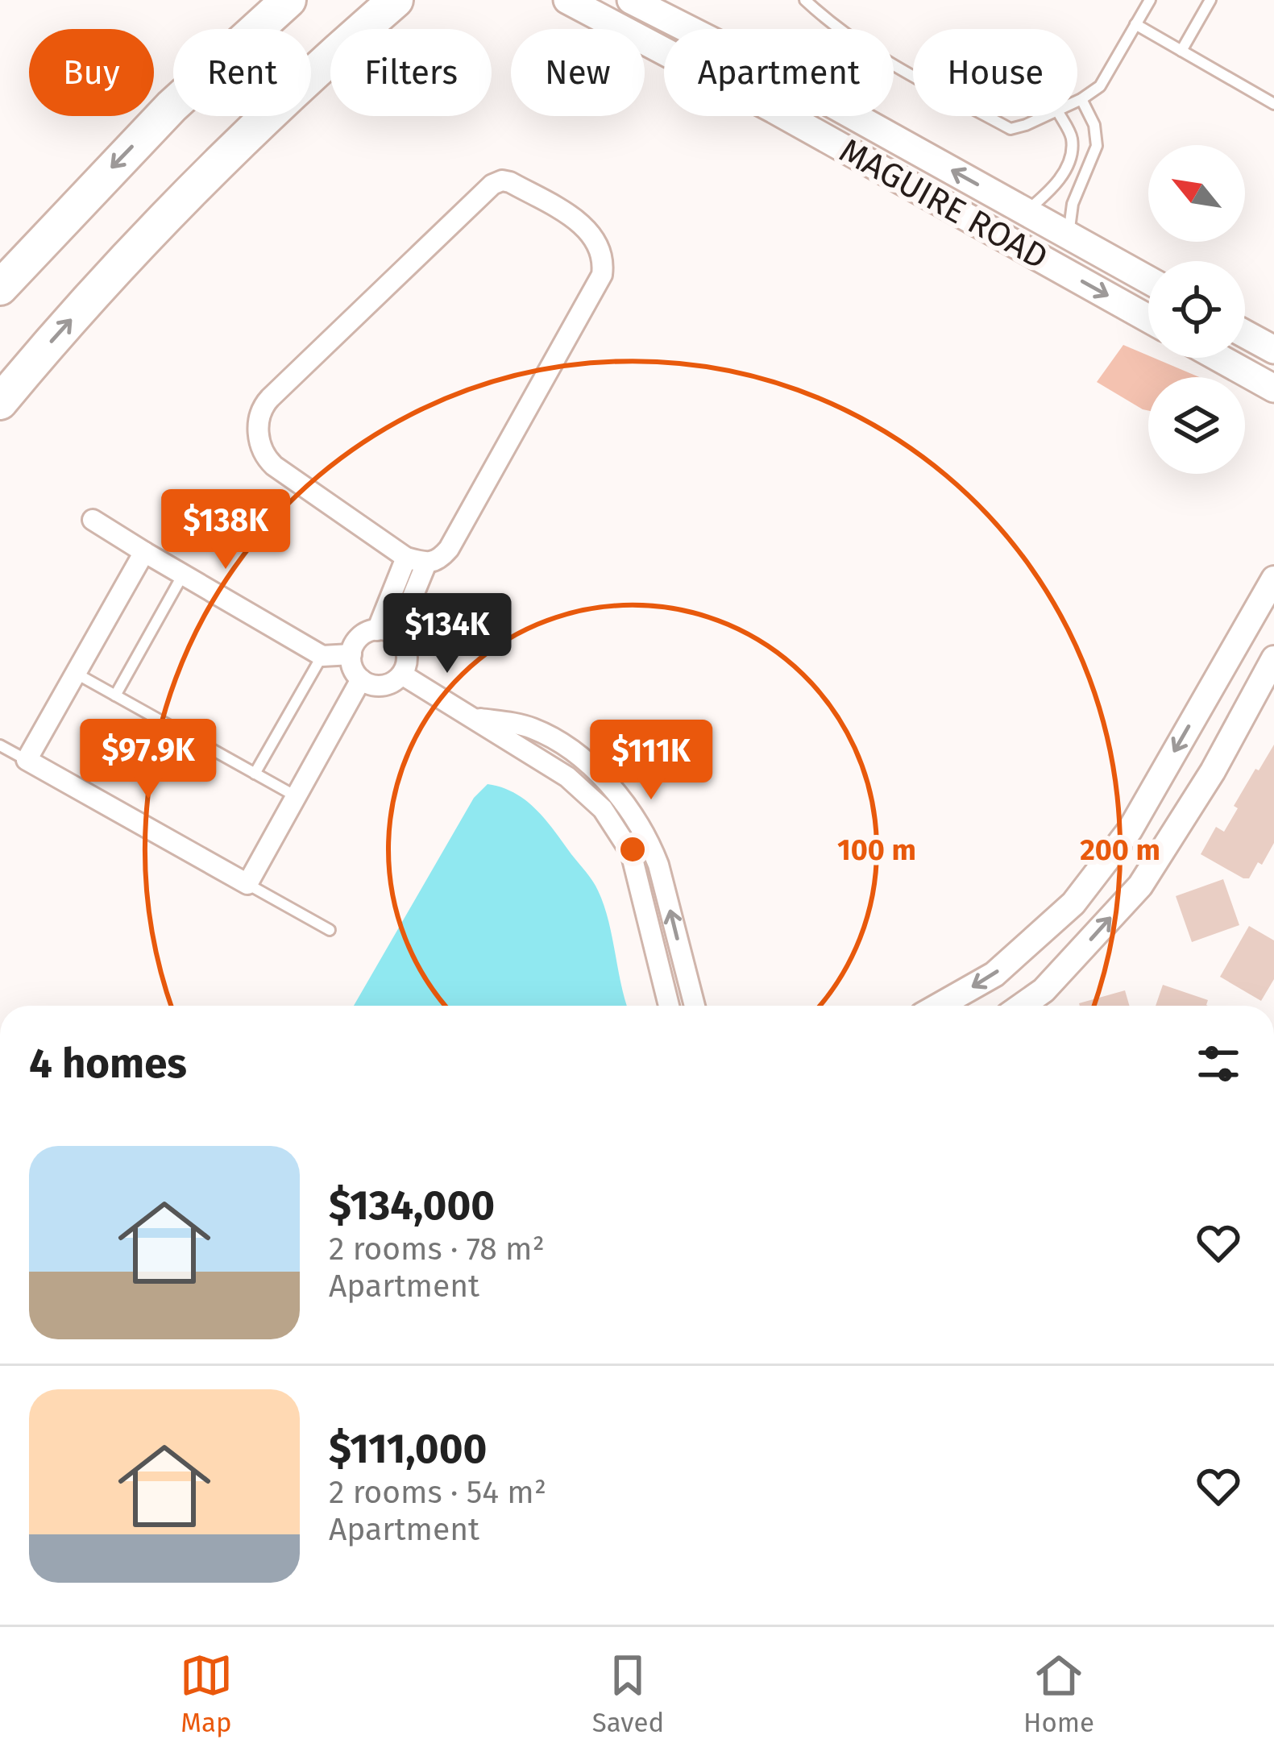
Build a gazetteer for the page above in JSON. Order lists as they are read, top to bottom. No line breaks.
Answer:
{"streets":{"main road":["MAGUIRE ROAD"]},"north":"top left","page":{"chip":["Buy","Rent","Filters","New","Apartment","House"],"price":["$138K","$134K","$97.9K","$111K"],"heading":"4 homes","list":[{"name":"$134,000","note":"2 rooms · 78 m² · Apartment"},{"name":"$111,000","note":"2 rooms · 54 m² · Apartment"}],"tabs":["Map","Saved","Home"]},"rings":["100 m","200 m"]}
